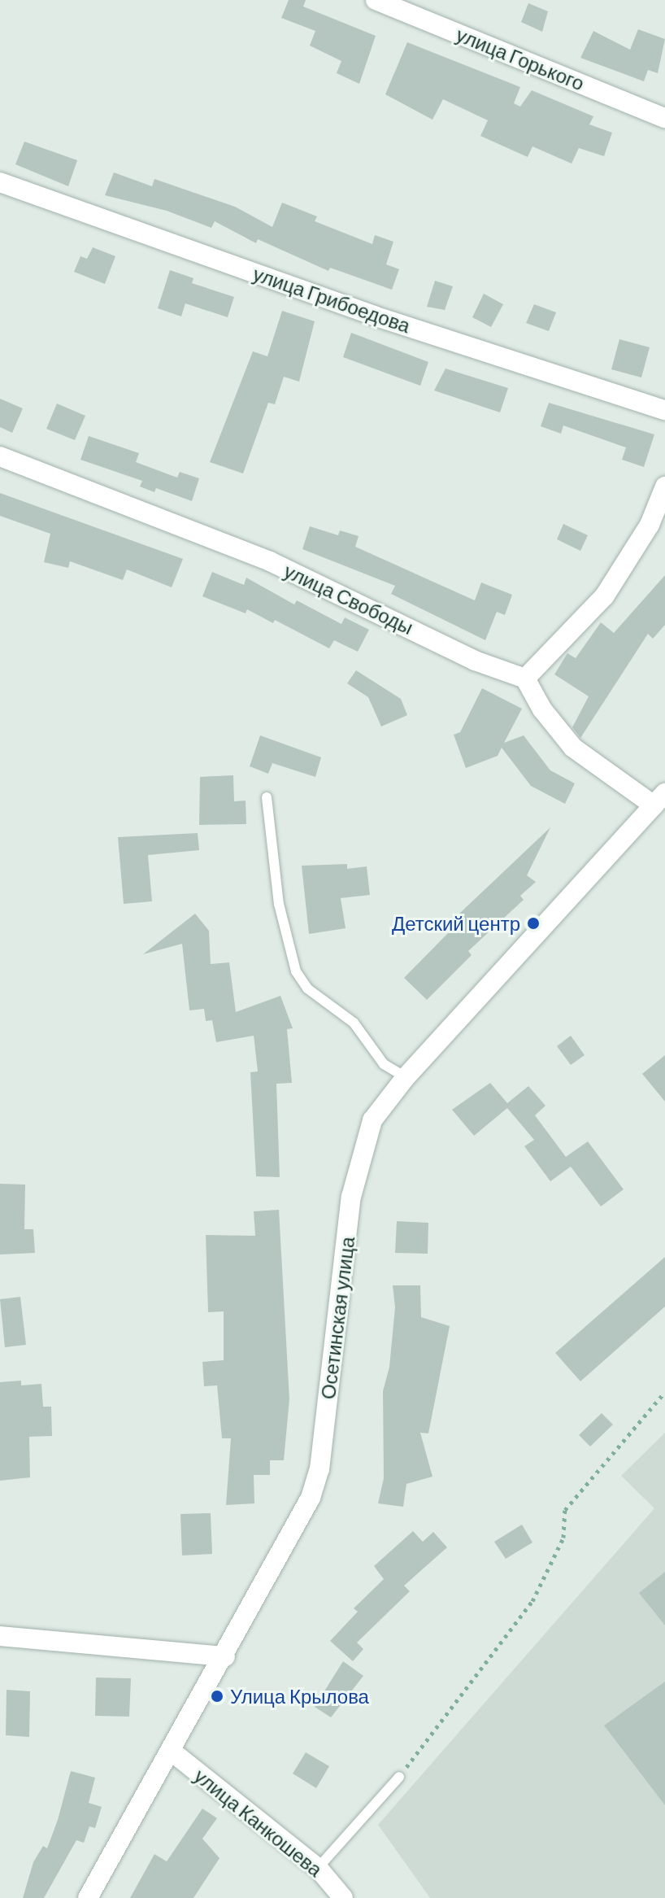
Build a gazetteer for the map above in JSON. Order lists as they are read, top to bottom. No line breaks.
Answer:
{"streets":{"street":["улица Горького","улица Грибоедова","улица Свободы","Осетинская улица","улица Канкошева"]},"crossings":[["Осетинская улица","улица Канкошева"]],"places":["Детский центр","Улица Крылова"]}
